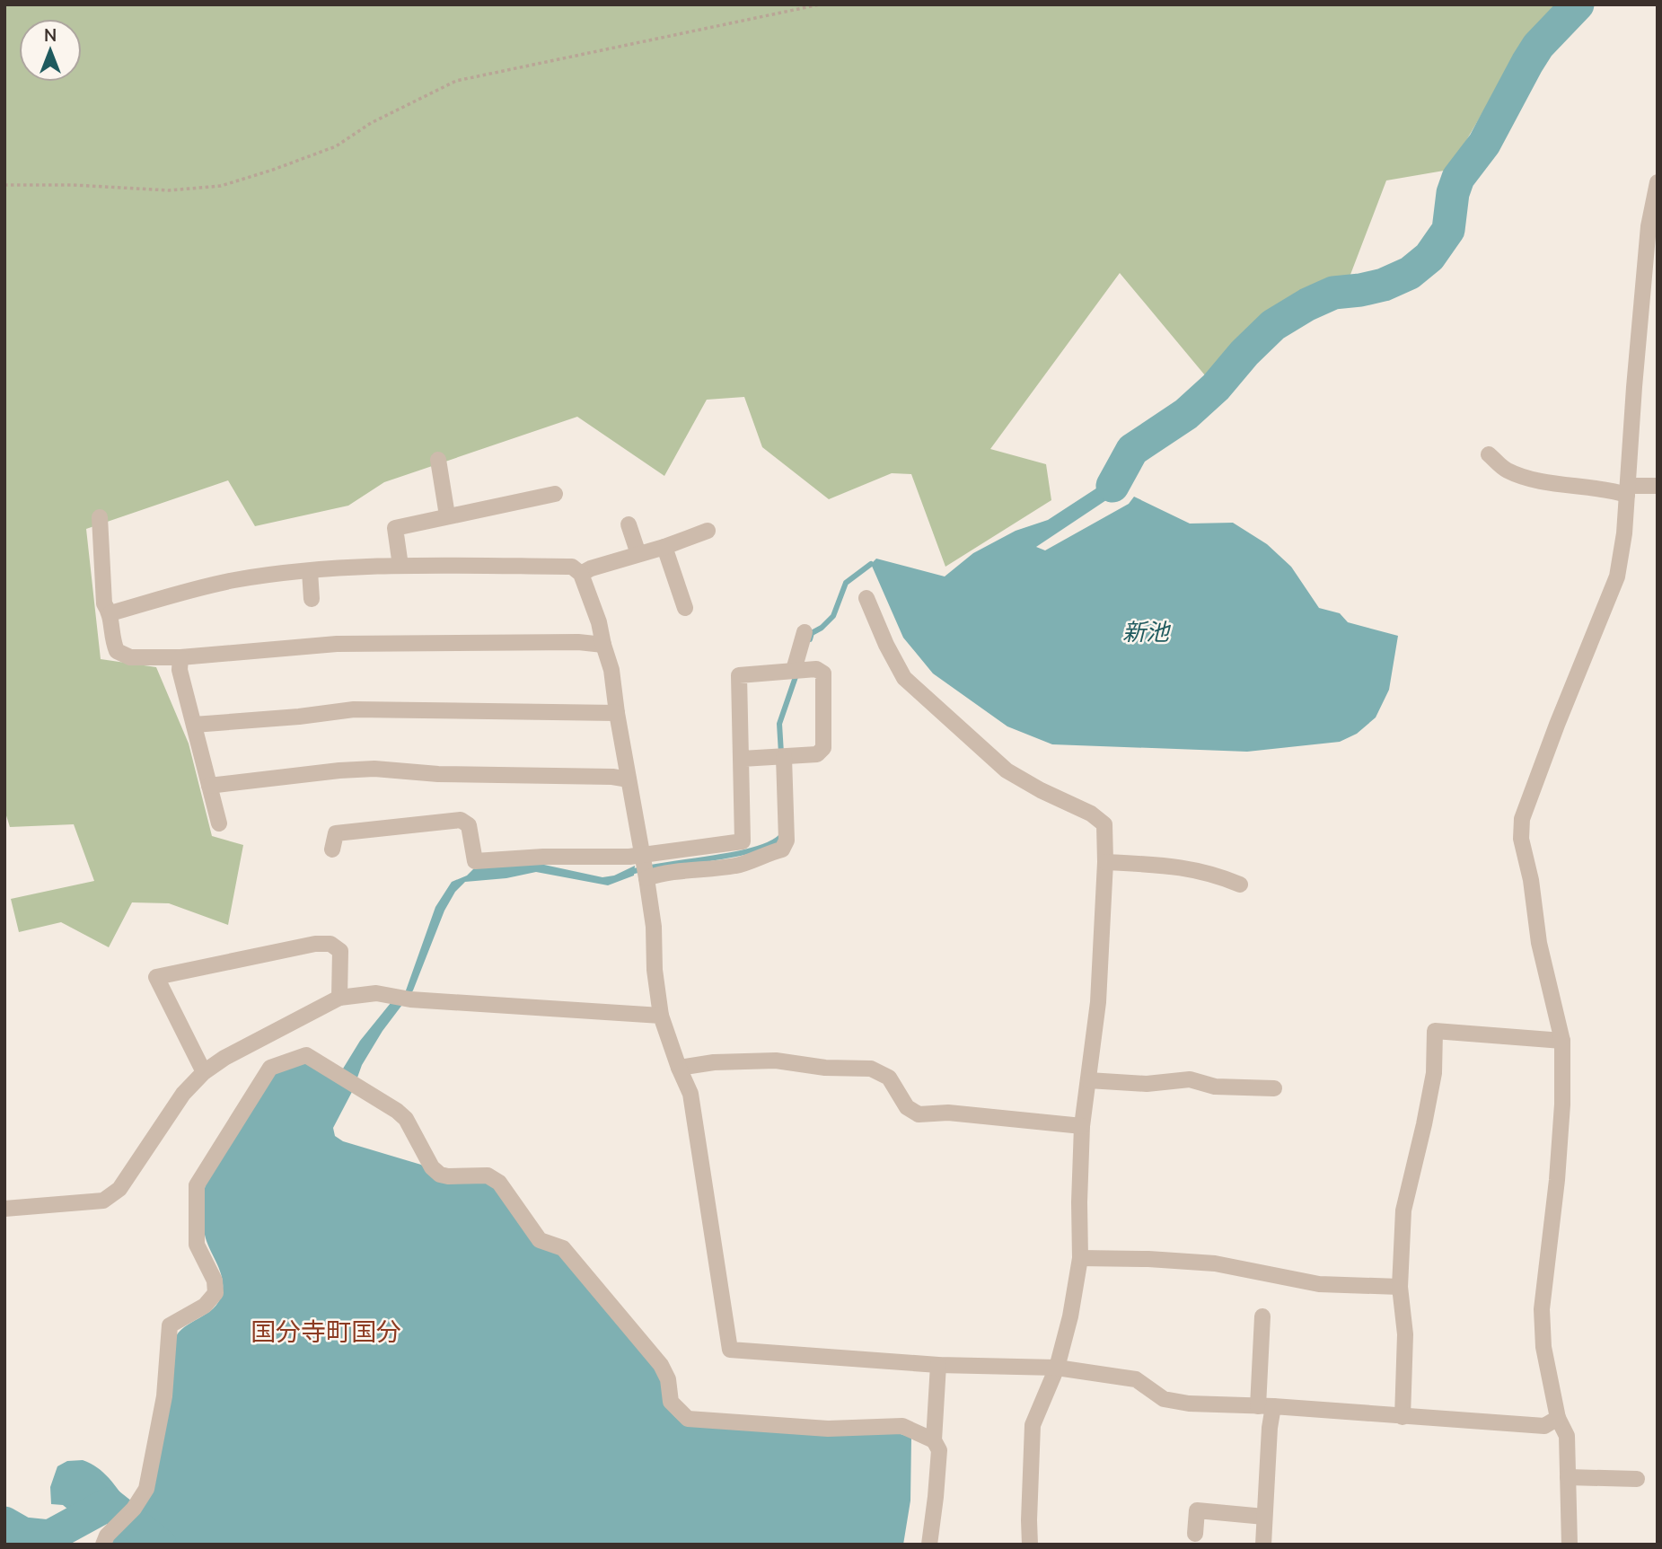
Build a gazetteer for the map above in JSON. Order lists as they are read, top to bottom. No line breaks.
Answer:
{"districts":["国分寺町国分"],"water":["新池"],"north":"top"}
